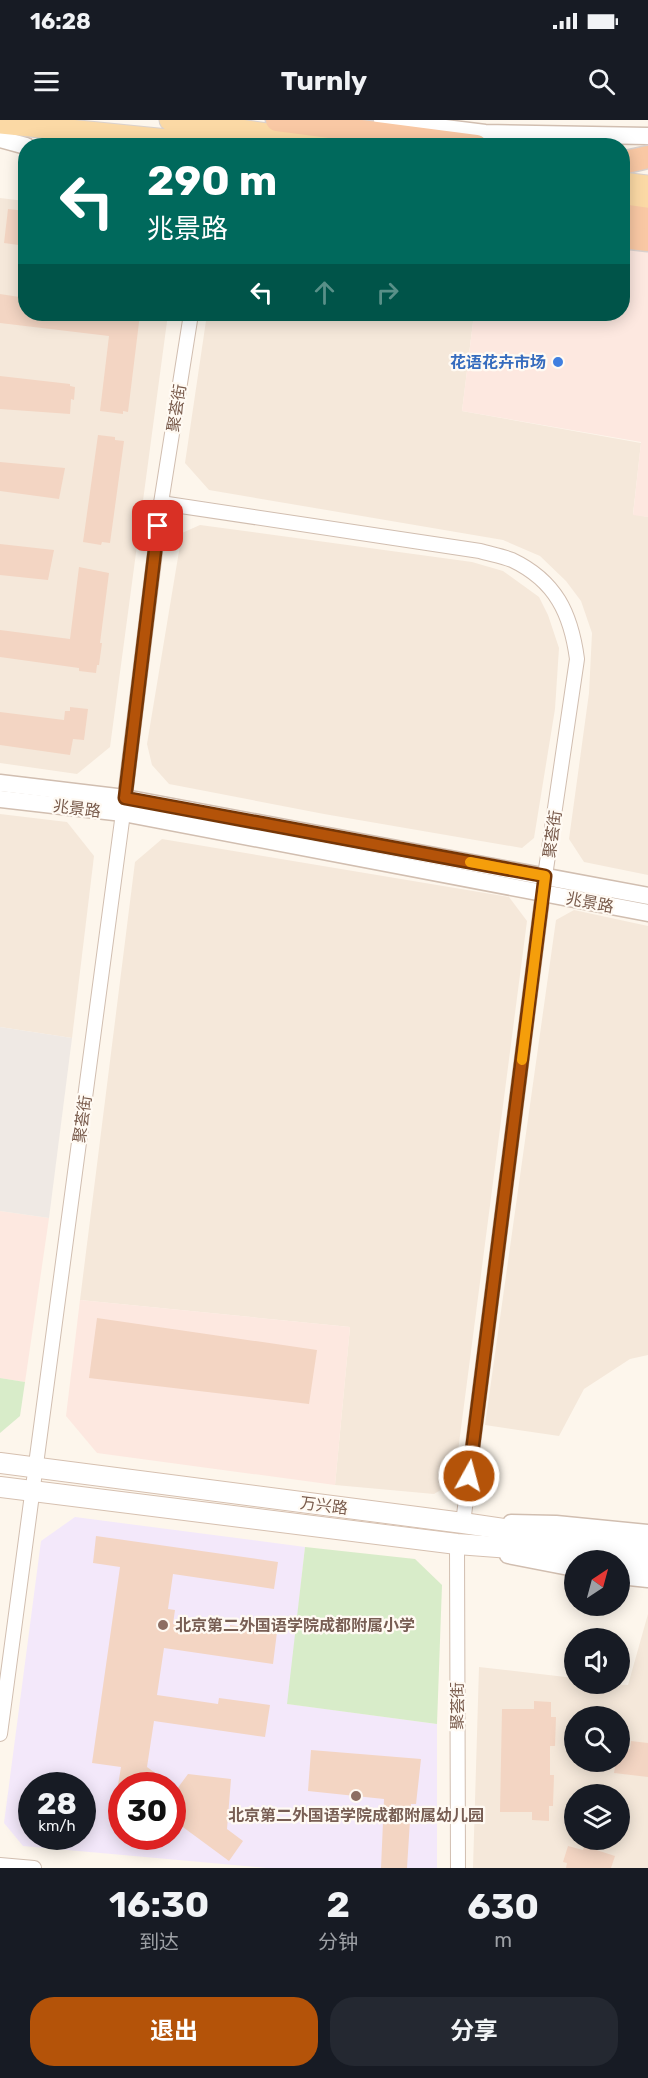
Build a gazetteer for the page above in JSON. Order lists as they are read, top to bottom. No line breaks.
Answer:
{"streets":{"main road":["万兴路"],"street":["聚荟街","兆景路"]},"crossings":[["聚荟街","兆景路"],["聚荟街","万兴路"]],"places":["花语花卉市场","北京第二外国语学院成都附属小学","北京第二外国语学院成都附属幼儿园"],"north":"top right","page":{"status":"16:28","header":"Turnly","turn":["290 m","兆景路"],"speed":"28 km/h","limit":"30","eta":["16:30","到达","2","分钟","630","m"],"buttons":["退出","分享"]}}
